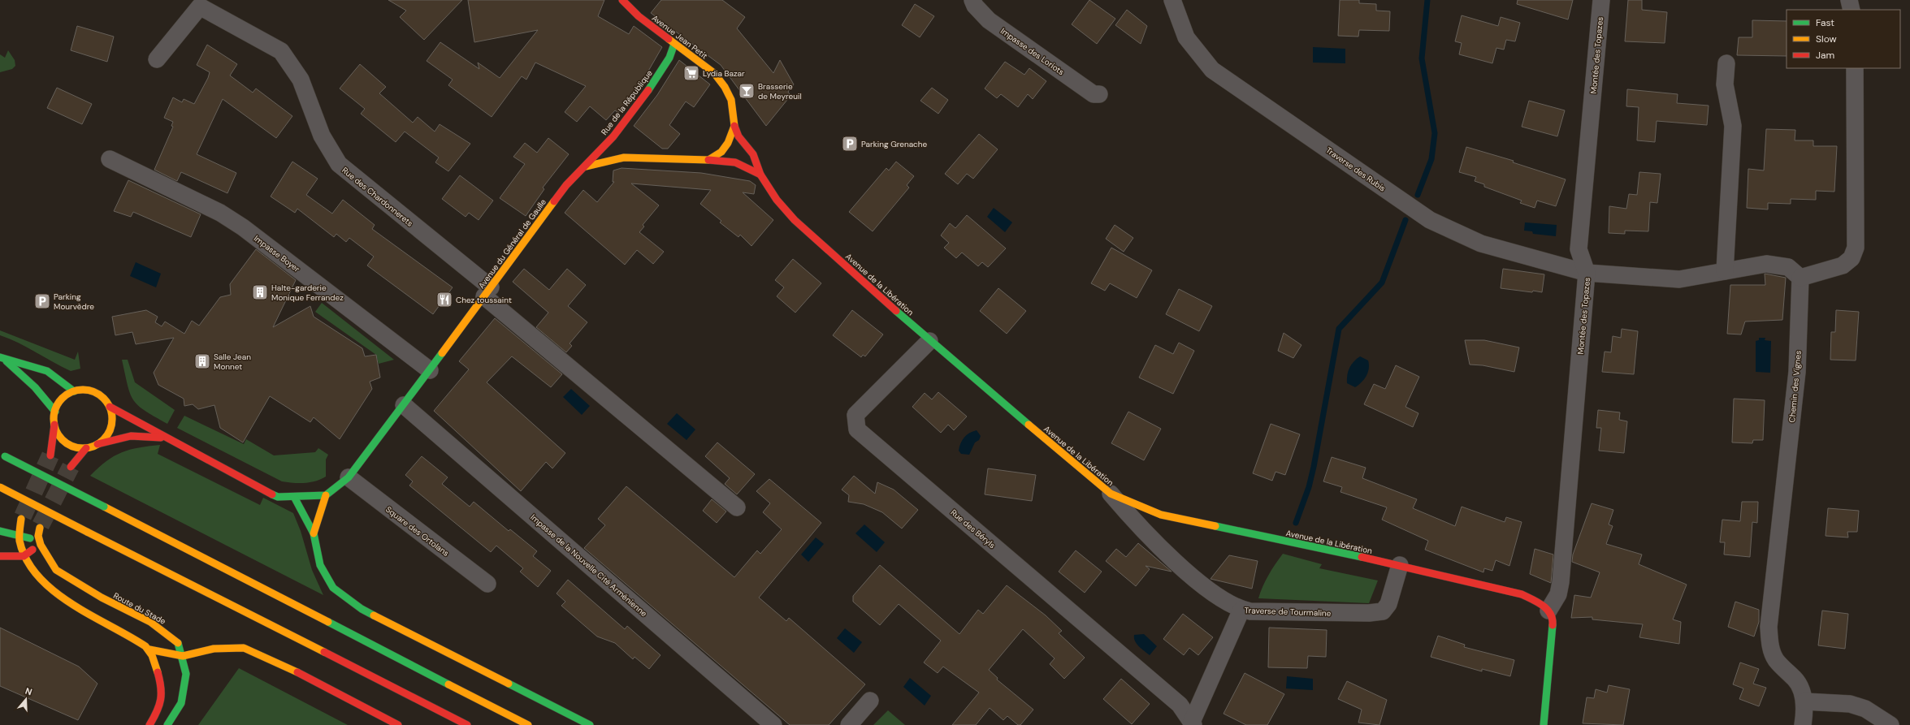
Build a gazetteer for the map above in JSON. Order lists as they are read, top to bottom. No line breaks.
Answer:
{"streets":{"main road":["Avenue Jean Petit","Rue de la République","Avenue du Général de Gaulle","Avenue de la Libération","Route du Stade"],"street":["Impasse des Loriots","Montée des Topazes","Traverse des Rubis","Rue des Chardonnerets","Impasse Boyer","Chemin des Vignes","Rue des Béryls","Square des Ortolans","Impasse de la Nouvelle Cité Arménienne","Traverse de Tourmaline"]},"crossings":[["Avenue Jean Petit","Rue de la République"],["Avenue Jean Petit","Avenue de la Libération"],["Montée des Topazes","Traverse des Rubis"],["Montée des Topazes","Avenue de la Libération"],["Rue de la République","Avenue du Général de Gaulle"],["Rue des Chardonnerets","Avenue du Général de Gaulle"],["Avenue du Général de Gaulle","Impasse Boyer"],["Avenue du Général de Gaulle","Square des Ortolans"],["Avenue du Général de Gaulle","Impasse de la Nouvelle Cité Arménienne"],["Avenue de la Libération","Rue des Béryls"],["Avenue de la Libération","Traverse de Tourmaline"]],"places":{"supermarket":["Lydia Bazar"],"bar":["Brasserie de Meyreuil"],"parking":["Parking Grenache","Parking Mourvèdre"],"building":["Halte-garderie Monique Ferrandez","Salle Jean Monnet"],"restaurant":["Chez toussaint"]},"legend":["Fast","Slow","Jam"],"north":"top"}
